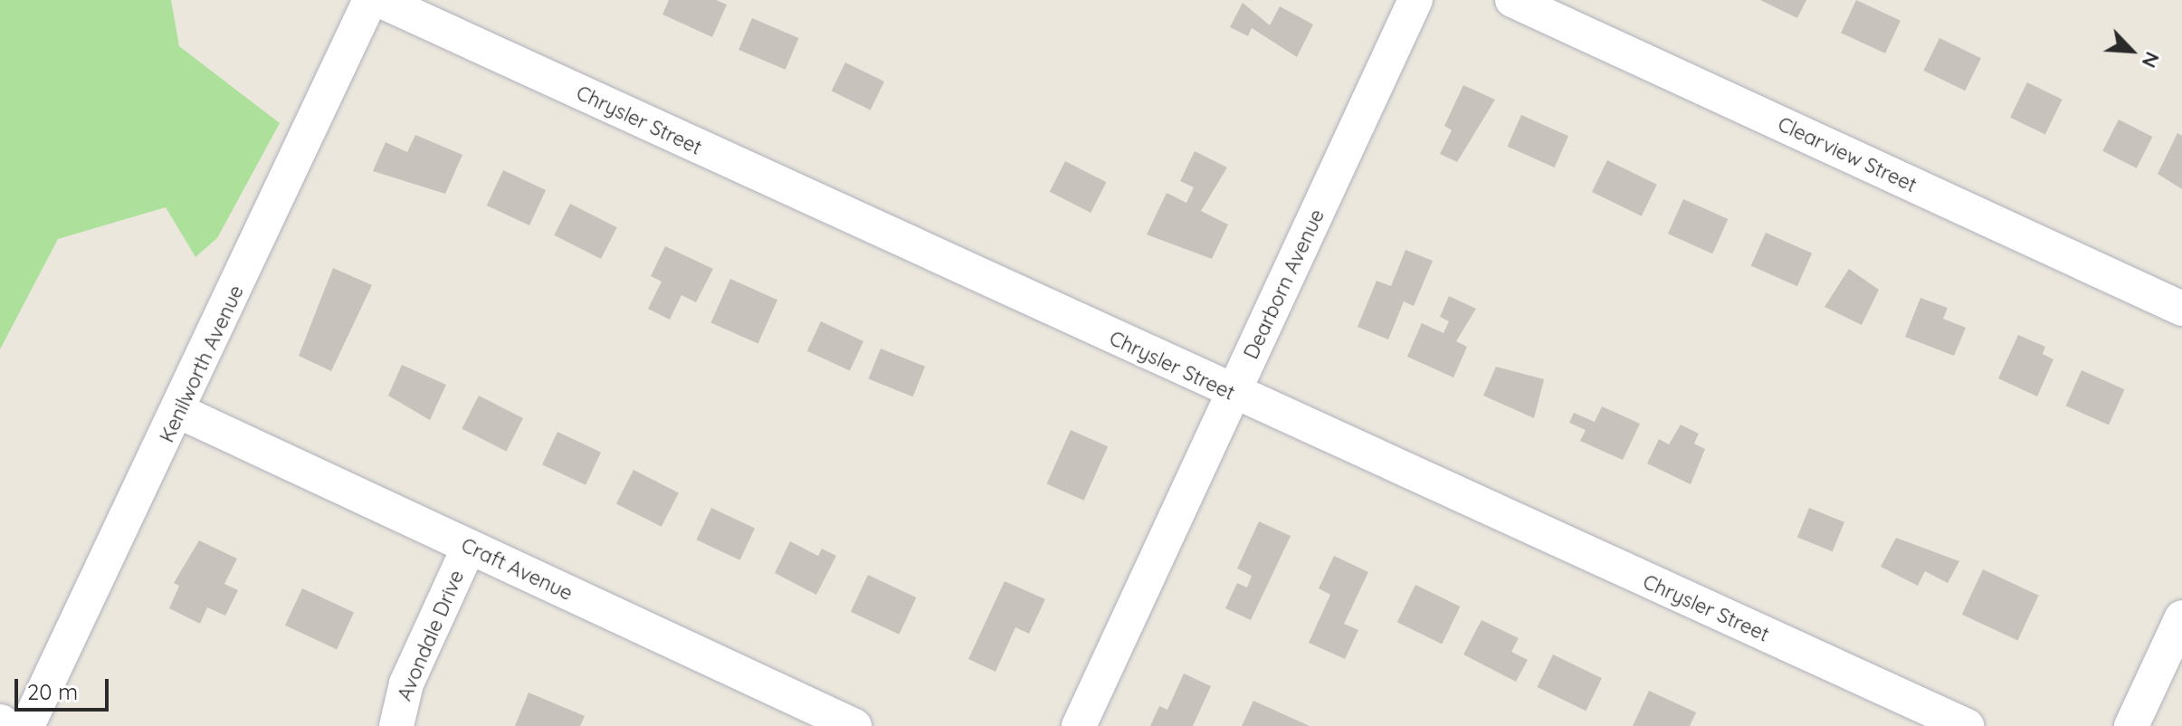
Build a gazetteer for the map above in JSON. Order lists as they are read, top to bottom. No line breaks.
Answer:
{"streets":{"street":["Chrysler Street","Clearview Street","Dearborn Avenue","Kenilworth Avenue","Craft Avenue","Avondale Drive"]},"crossings":[["Chrysler Street","Dearborn Avenue"],["Kenilworth Avenue","Craft Avenue"],["Craft Avenue","Avondale Drive"]],"scale_bar":"20 m","north":"bottom right"}
